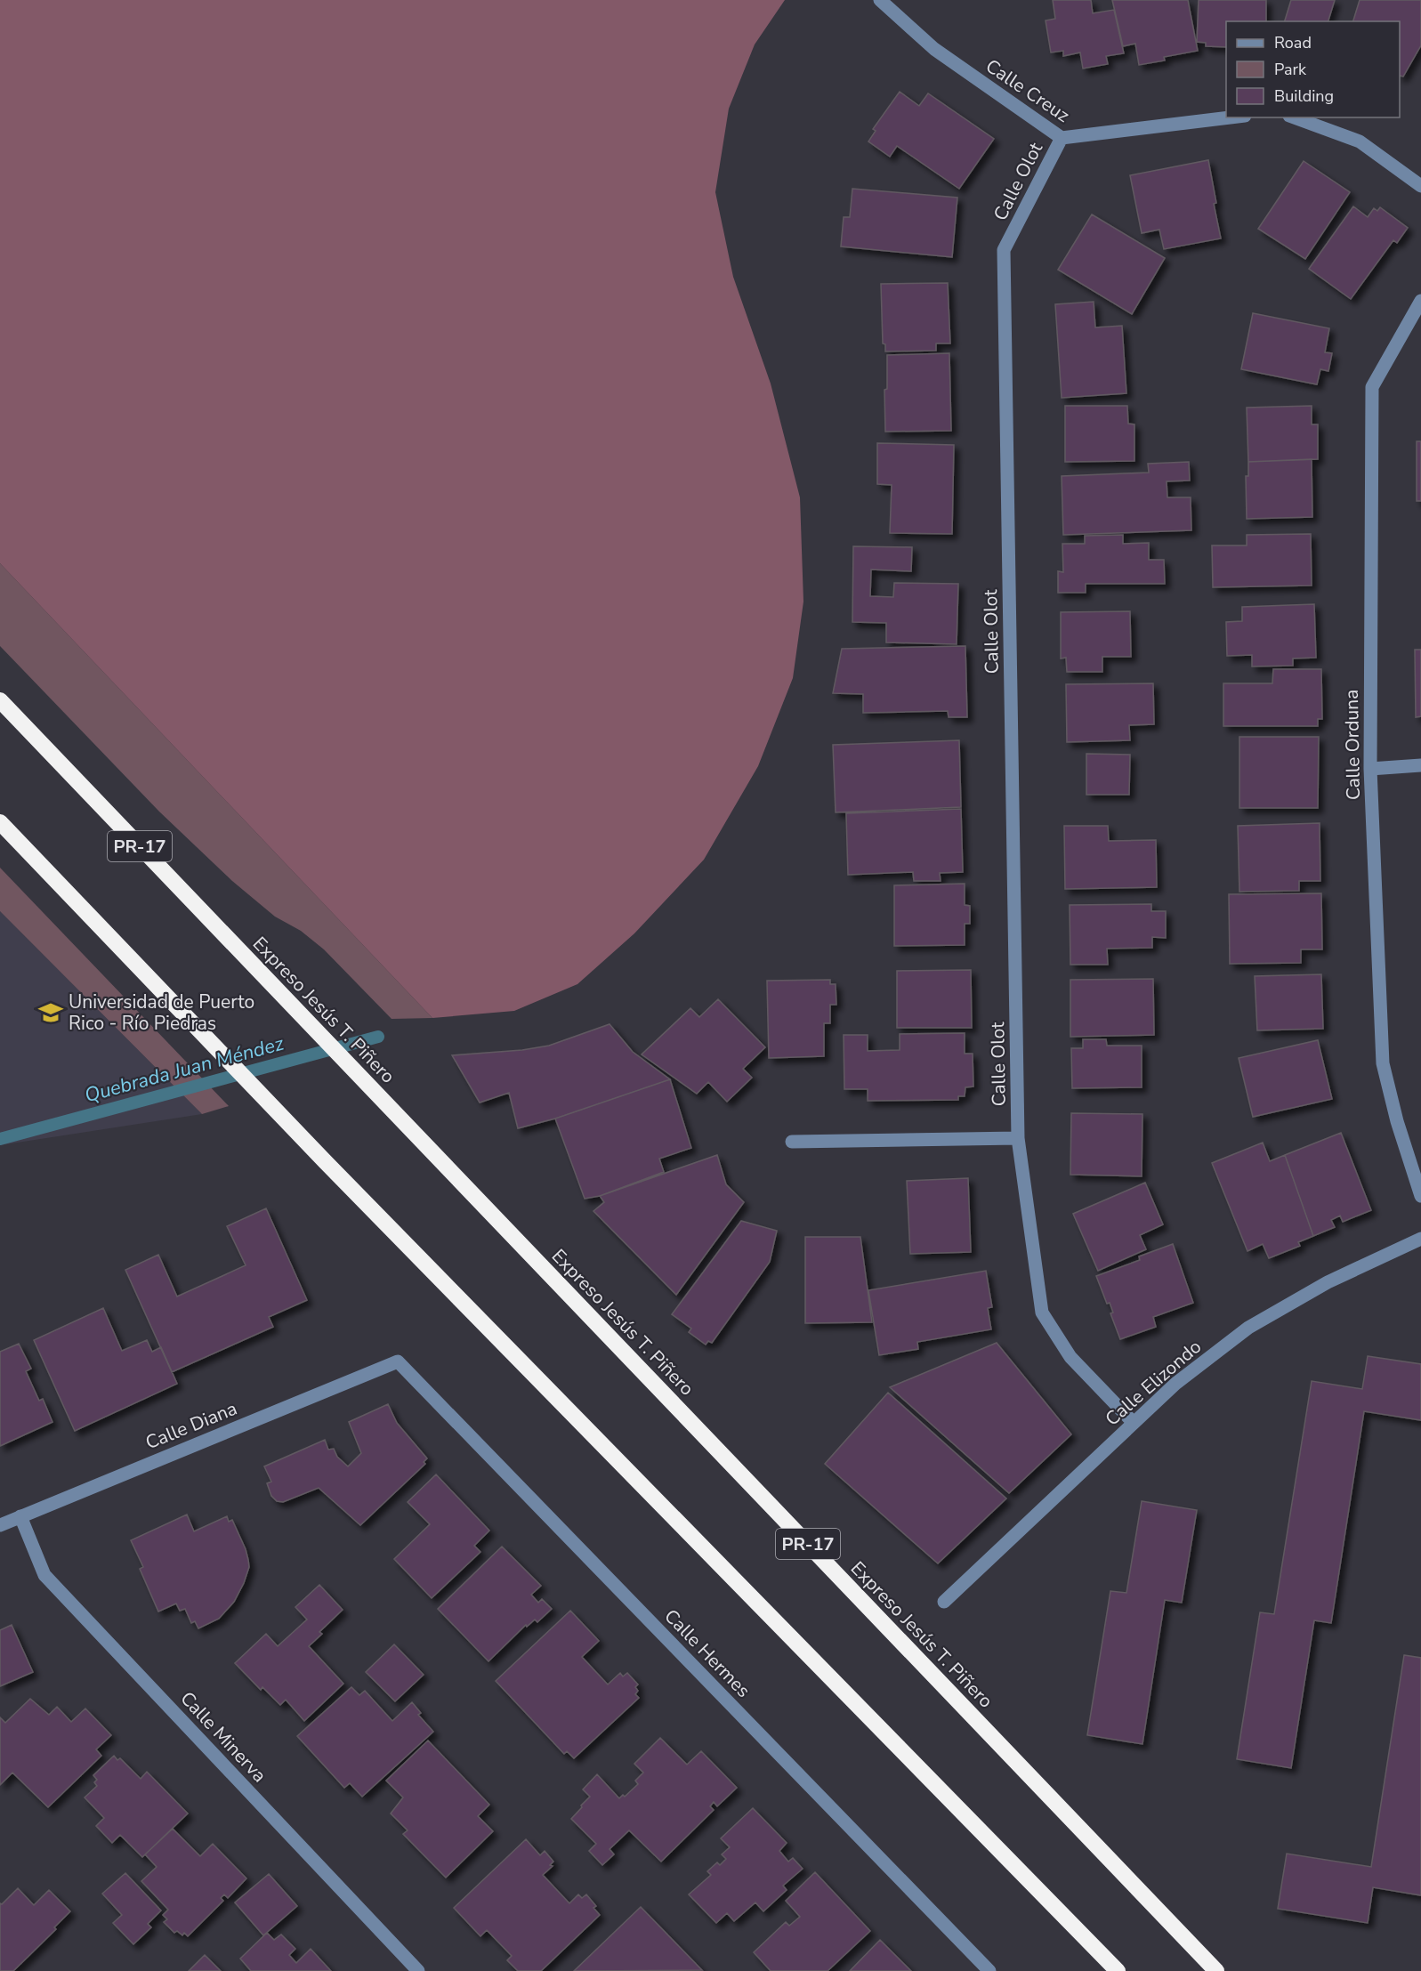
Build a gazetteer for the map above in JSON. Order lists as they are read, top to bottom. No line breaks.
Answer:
{"streets":{"highway":["PR-17","Expreso Jesús T. Piñero"],"street":["Calle Creuz","Calle Olot","Calle Orduna","Calle Elizondo","Calle Diana","Calle Hermes","Calle Minerva"]},"crossings":[["Calle Creuz","Calle Olot"],["Calle Olot","Calle Elizondo"],["Calle Diana","Calle Hermes"],["Calle Diana","Calle Minerva"]],"water":["Quebrada Juan Méndez"],"places":{"school or university":["Universidad de Puerto Rico - Río Piedras"]},"legend":["Road","Park","Building"]}
